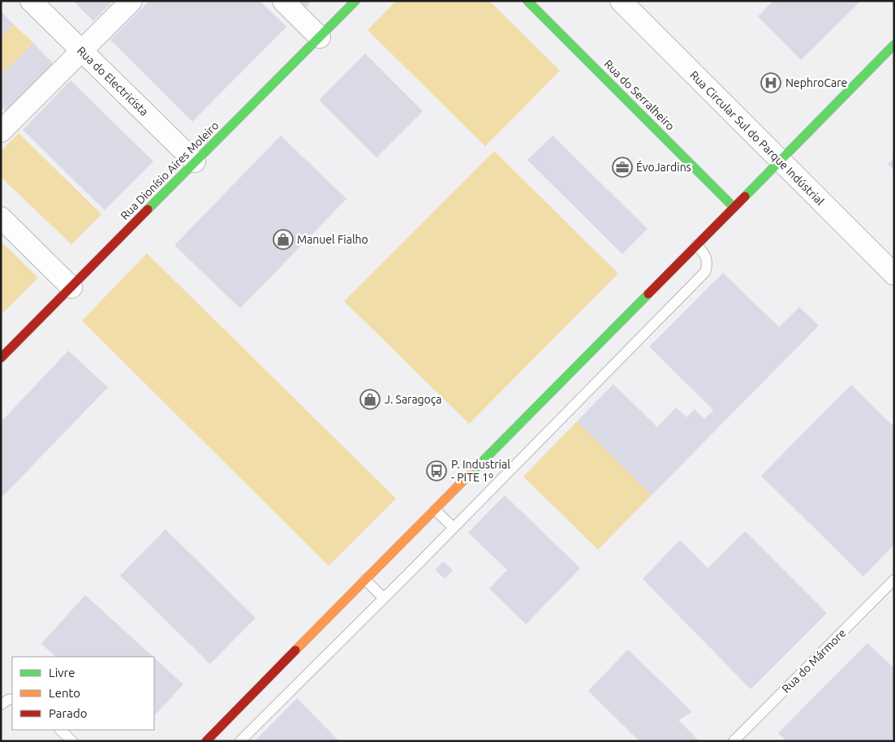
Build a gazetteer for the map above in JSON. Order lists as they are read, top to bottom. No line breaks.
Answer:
{"streets":{"street":["Rua do Electricista","Rua do Serralheiro","Rua Circular Sul do Parque Indústrial","Rua Dionísio Aires Moleiro"],"lane":["Rua do Mármore"]},"crossings":[["Rua do Electricista","Rua Dionísio Aires Moleiro"]],"places":{"hospital":["NephroCare"],"office":["ÉvoJardins"],"shop":["Manuel Fialho","J. Saragoça"],"bus stop":["P. Industrial - PITE 1º"]},"legend":["Livre","Lento","Parado"]}
